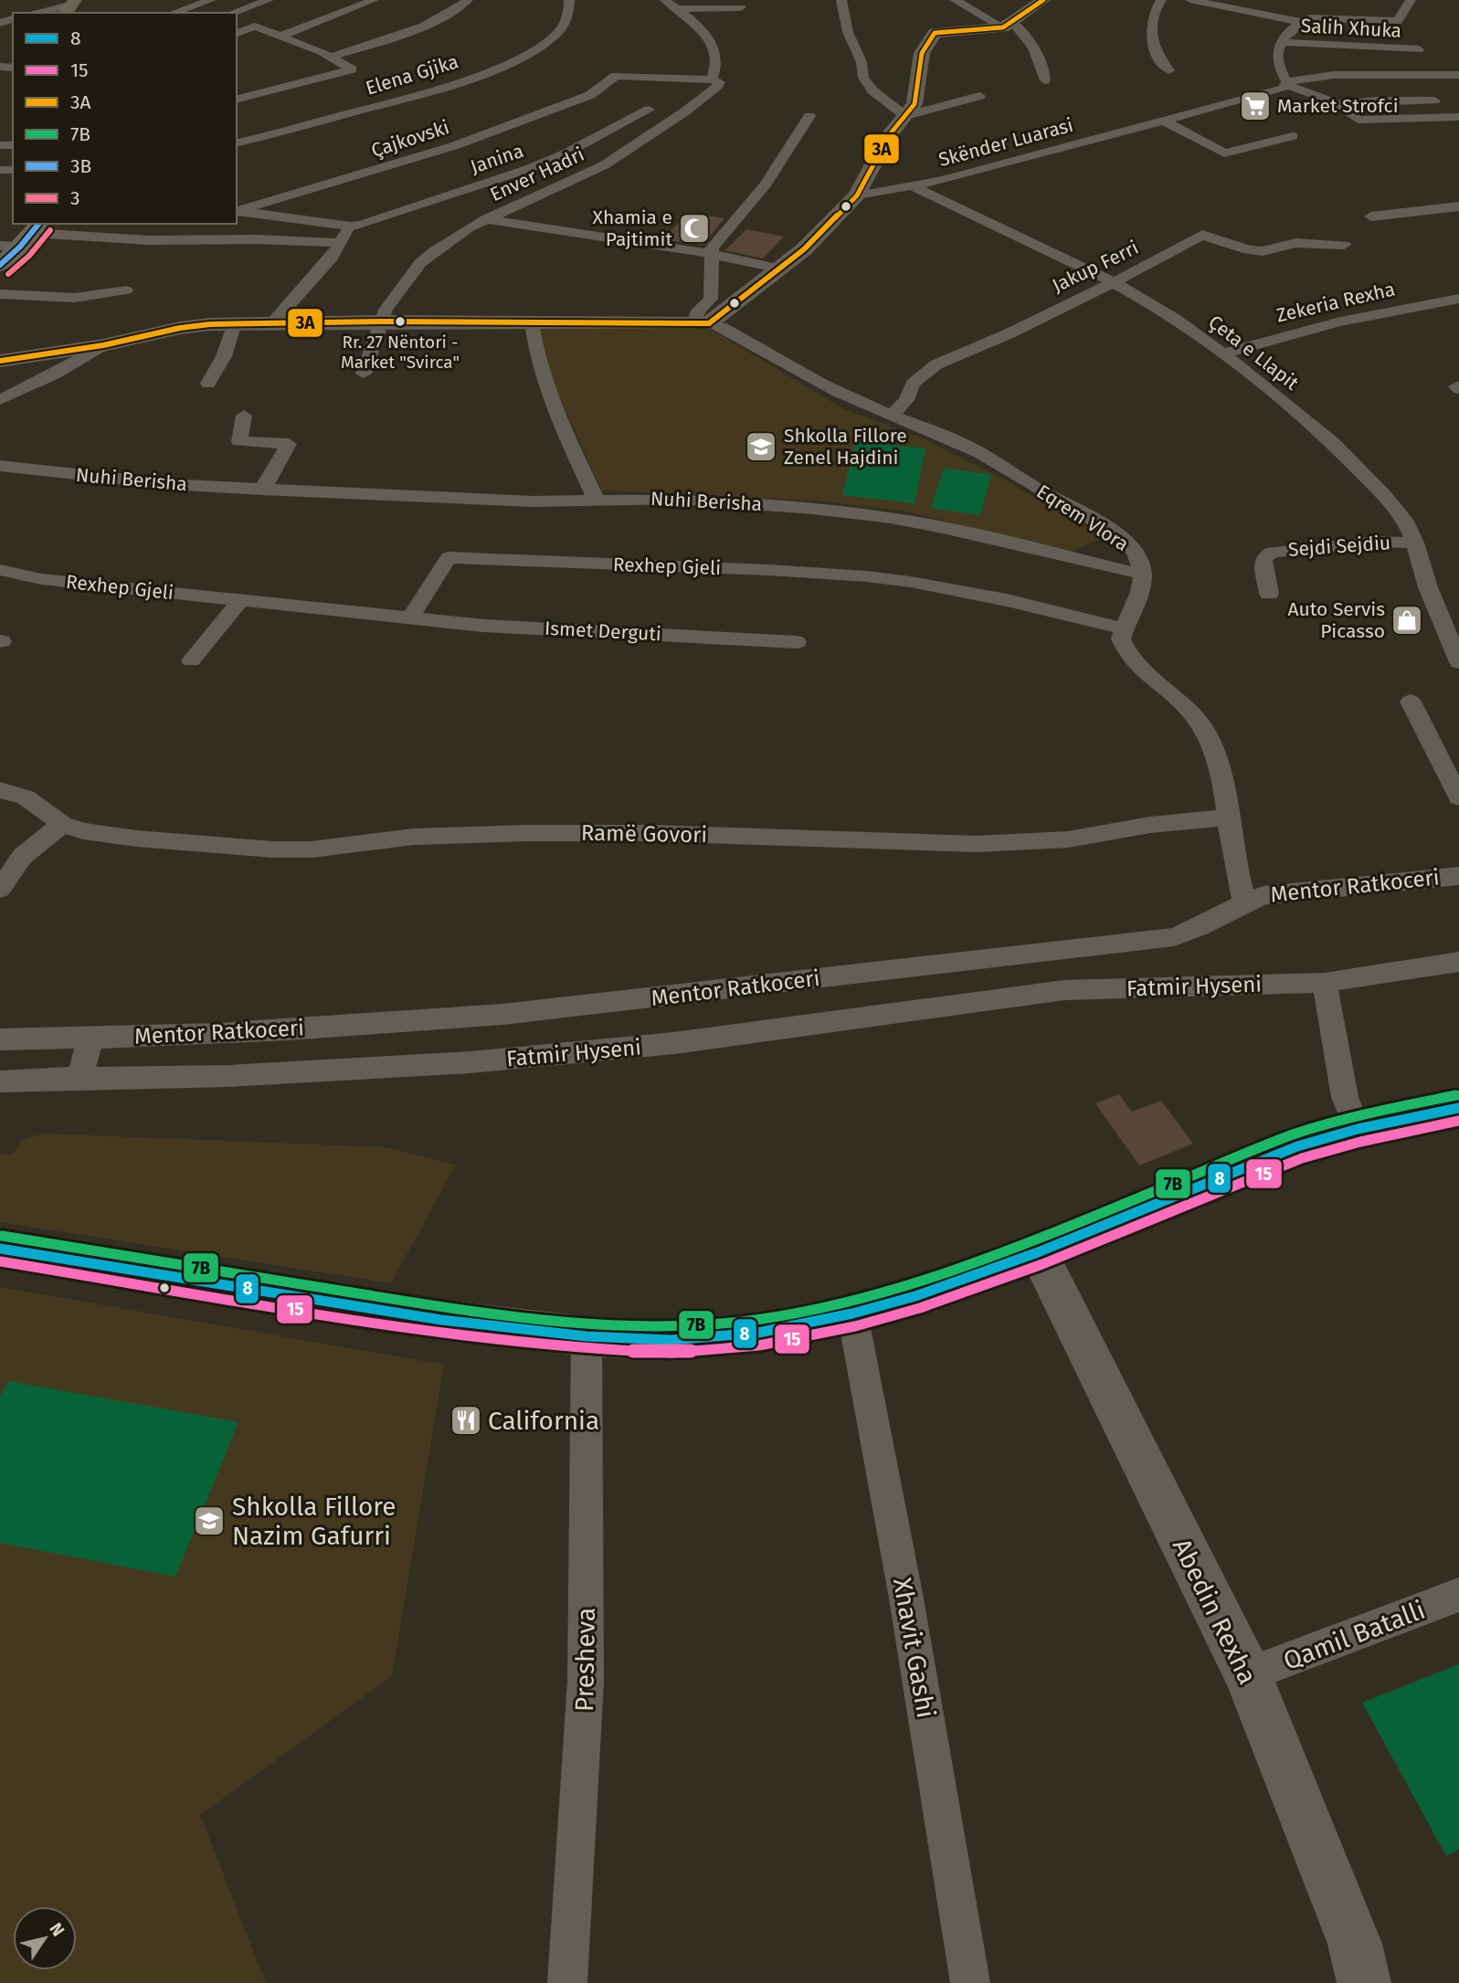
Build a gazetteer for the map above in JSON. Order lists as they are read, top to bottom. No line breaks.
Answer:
{"streets":{"street":["Salih Xhuka","Elena Gjika","Çajkovski","Skënder Luarasi","Janina","Enver Hadri","Jakup Ferri","Zekeria Rexha","Çeta e Llapit","Nuhi Berisha","Eqrem Vlora","Sejdi Sejdiu","Rexhep Gjeli","Ismet Derguti","Ramë Govori","Mentor Ratkoceri","Fatmir Hyseni","Abedin Rexha","Qamil Batalli","Xhavit Gashi","Presheva"]},"crossings":[["Salih Xhuka","Skënder Luarasi"],["Çajkovski","Enver Hadri"],["Skënder Luarasi","Çeta e Llapit"],["Jakup Ferri","Çeta e Llapit"],["Jakup Ferri","Eqrem Vlora"],["Zekeria Rexha","Çeta e Llapit"],["Çeta e Llapit","Sejdi Sejdiu"],["Nuhi Berisha","Eqrem Vlora"],["Eqrem Vlora","Rexhep Gjeli"],["Rexhep Gjeli","Ismet Derguti"],["Abedin Rexha","Qamil Batalli"]],"places":{"supermarket":["Market Strofci"],"mosque":["Xhamia e Pajtimit"],"other":["Rr. 27 Nëntori - Market \"Svirca\""],"school or university":["Shkolla Fillore Zenel Hajdini","Shkolla Fillore Nazim Gafurri"],"shop":["Auto Servis Picasso"],"restaurant":["California"]},"lines":["transit line 3A","transit line 3B","transit line 3","transit line 7B","transit line 8","transit line 15"],"legend":["8","15","3A","7B","3B","3"],"north":"top right"}
